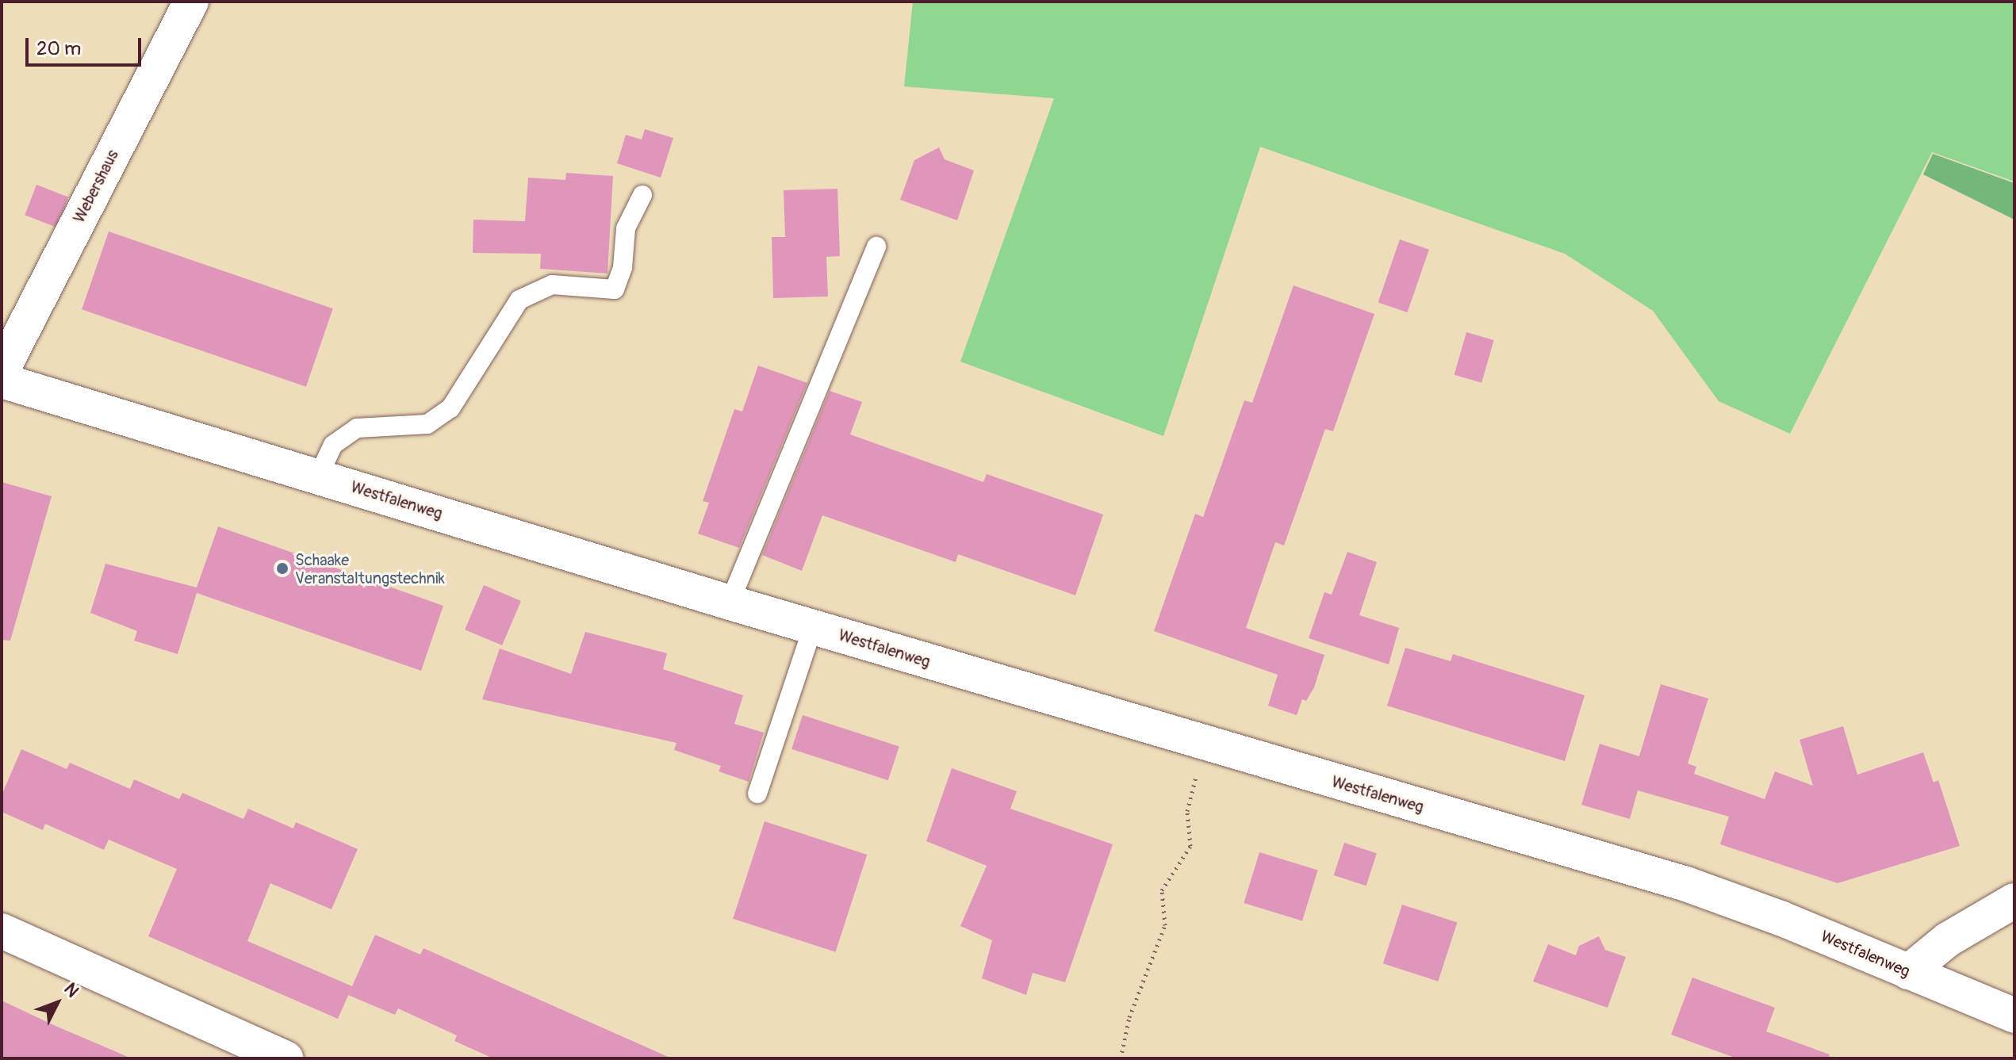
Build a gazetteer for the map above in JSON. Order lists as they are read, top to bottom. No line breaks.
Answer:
{"streets":{"street":["Webershaus","Westfalenweg"]},"places":["Schaake Veranstaltungstechnik"],"scale_bar":"20 m","north":"top right"}
